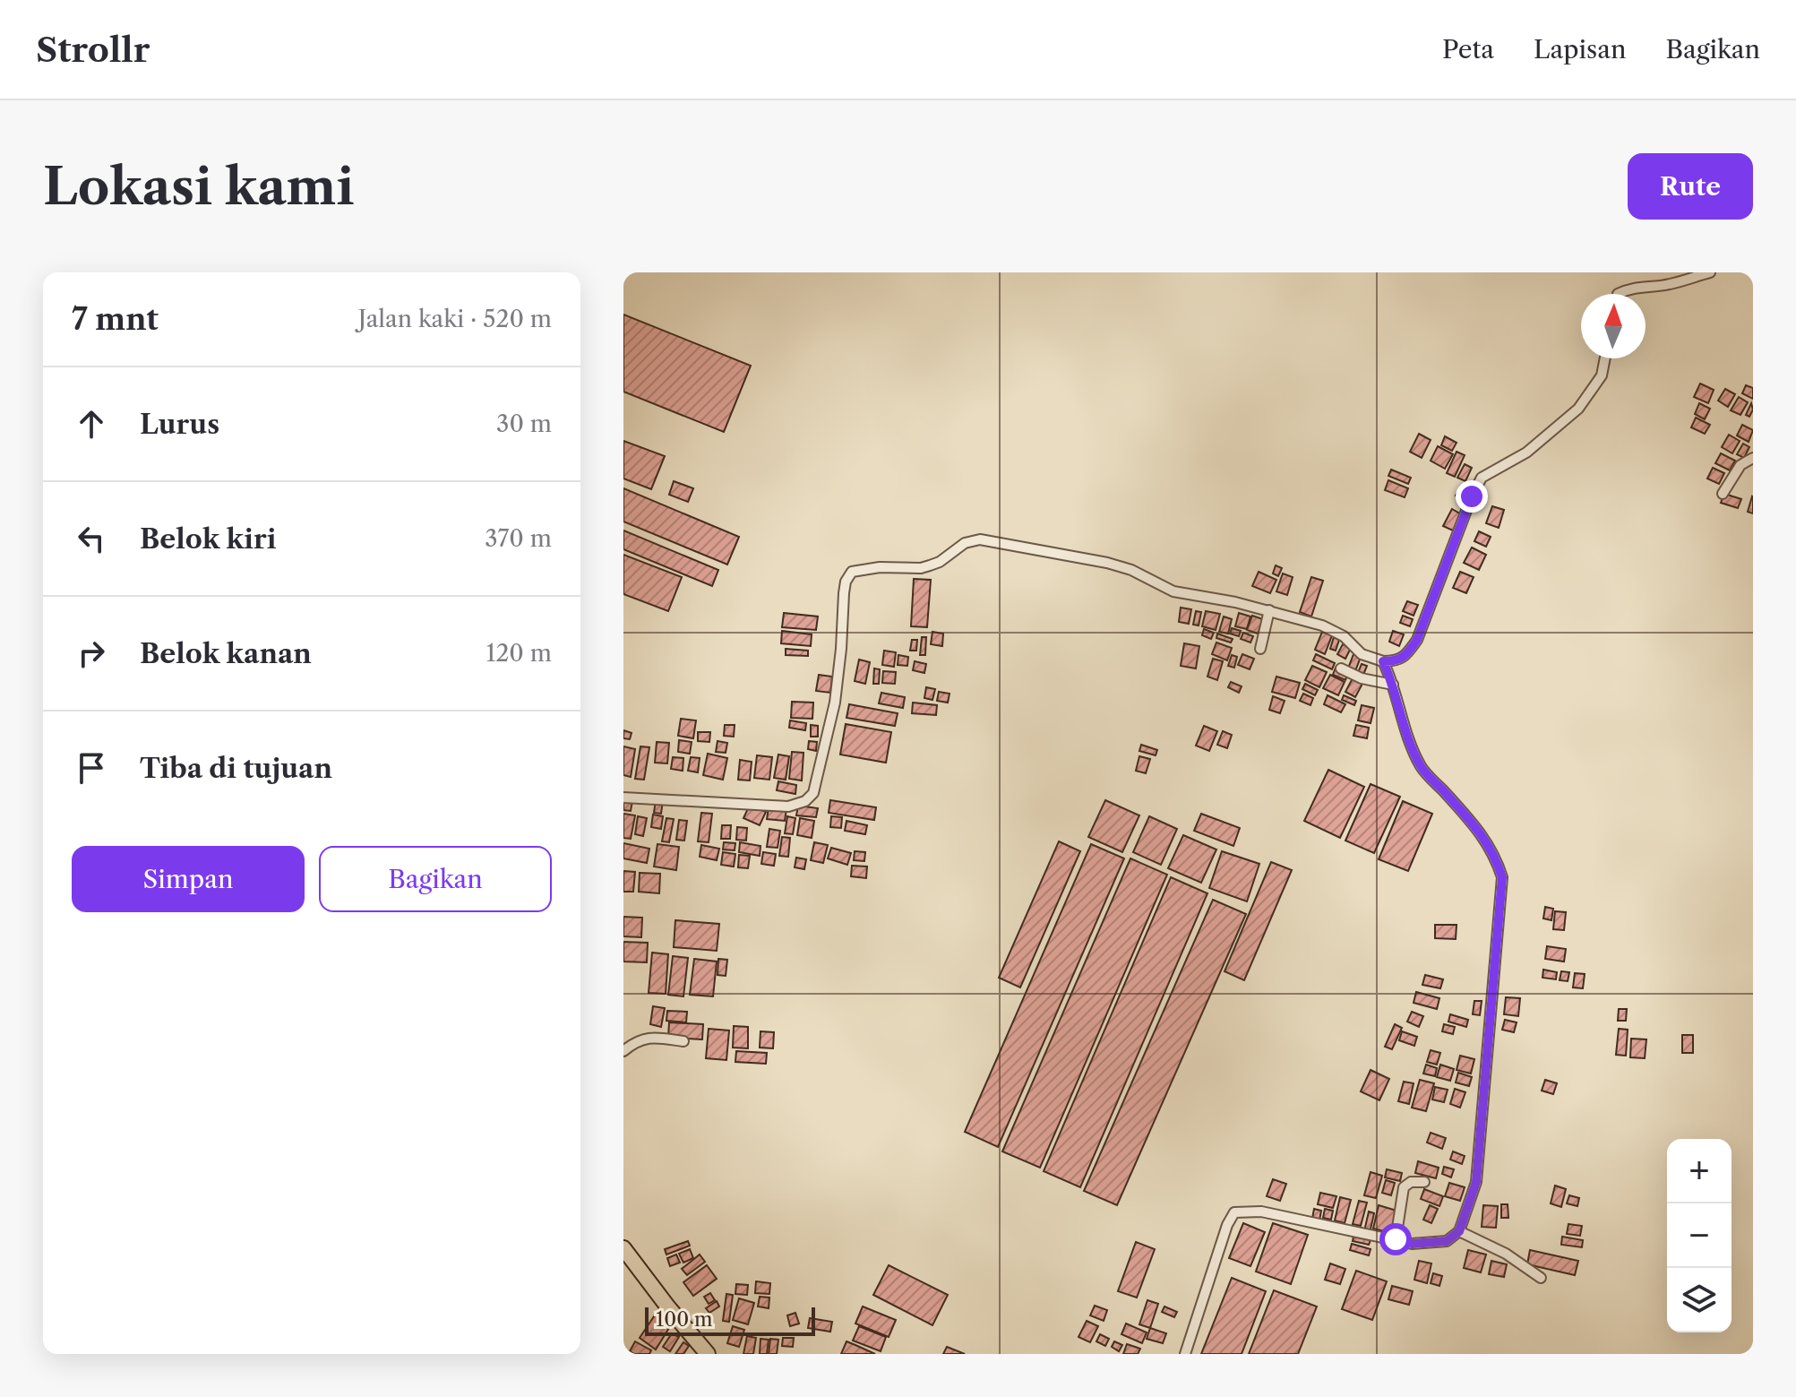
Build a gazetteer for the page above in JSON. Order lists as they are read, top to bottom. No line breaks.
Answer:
{"scale_bar":"100 m","north":"top","page":{"header":"Strollr","nav":["Peta","Lapisan","Bagikan"],"buttons":["Rute",["Simpan","Bagikan"]],"title":"Lokasi kami","heading":["7 mnt","Jalan kaki · 520 m"],"list":[["Lurus","30 m"],["Belok kiri","370 m"],["Belok kanan","120 m"],"Tiba di tujuan"],"map_buttons":["+","−"],"scale":"100 m"}}
